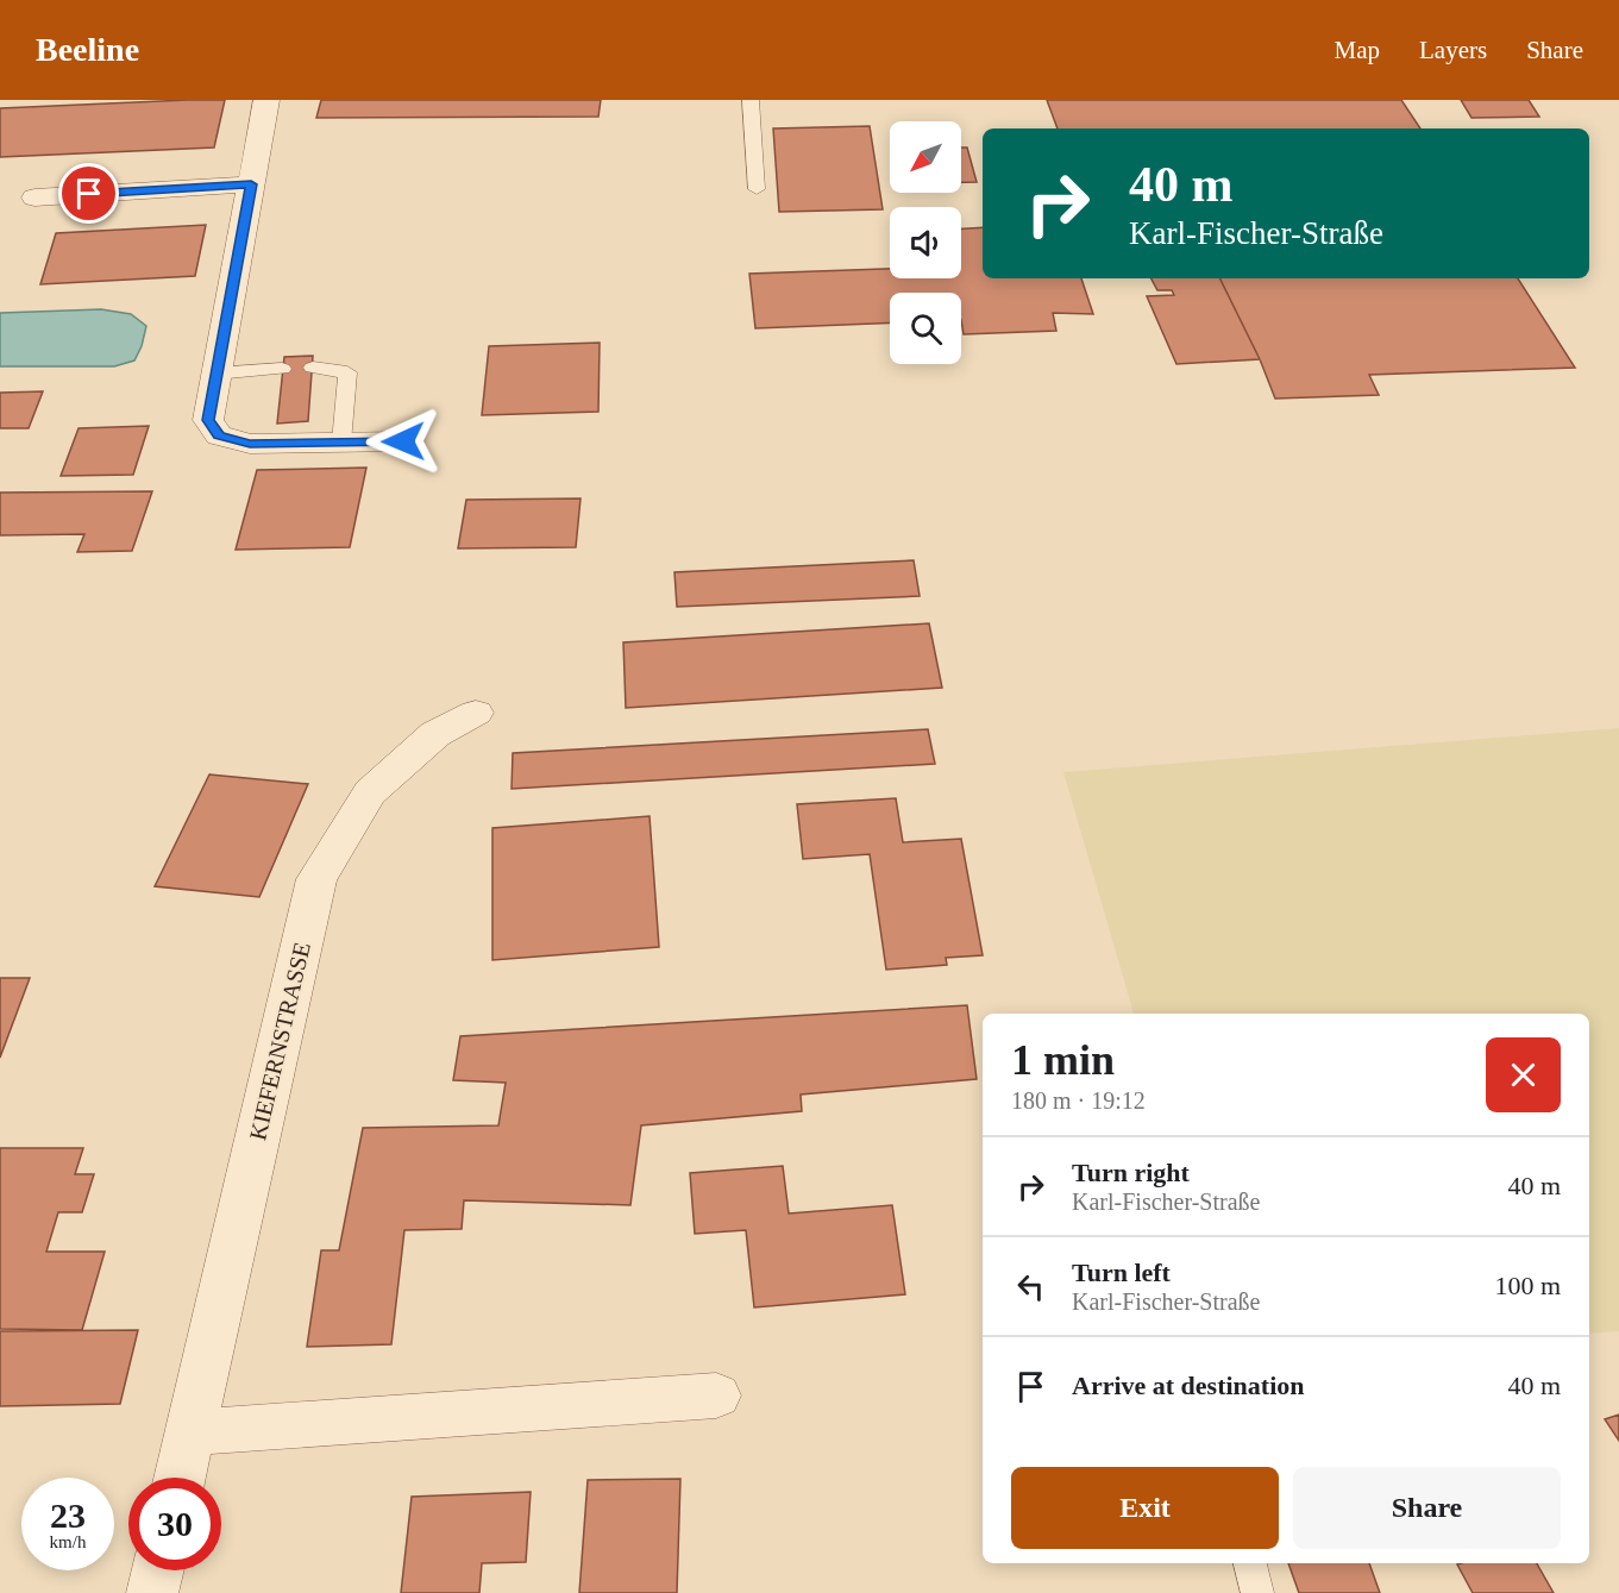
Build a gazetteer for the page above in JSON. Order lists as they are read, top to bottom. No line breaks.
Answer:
{"streets":{"street":["KIEFERNSTRASSE"]},"north":"bottom left","page":{"header":"Beeline","nav":["Map","Layers","Share"],"turn":["40 m","Karl-Fischer-Straße"],"heading":["1 min","180 m · 19:12"],"list":[{"name":"Turn right","note":"Karl-Fischer-Straße","value":"40 m"},{"name":"Turn left","note":"Karl-Fischer-Straße","value":"100 m"},{"name":"Arrive at destination","value":"40 m"}],"buttons":["Exit","Share"],"speed":"23 km/h","limit":"30"}}
